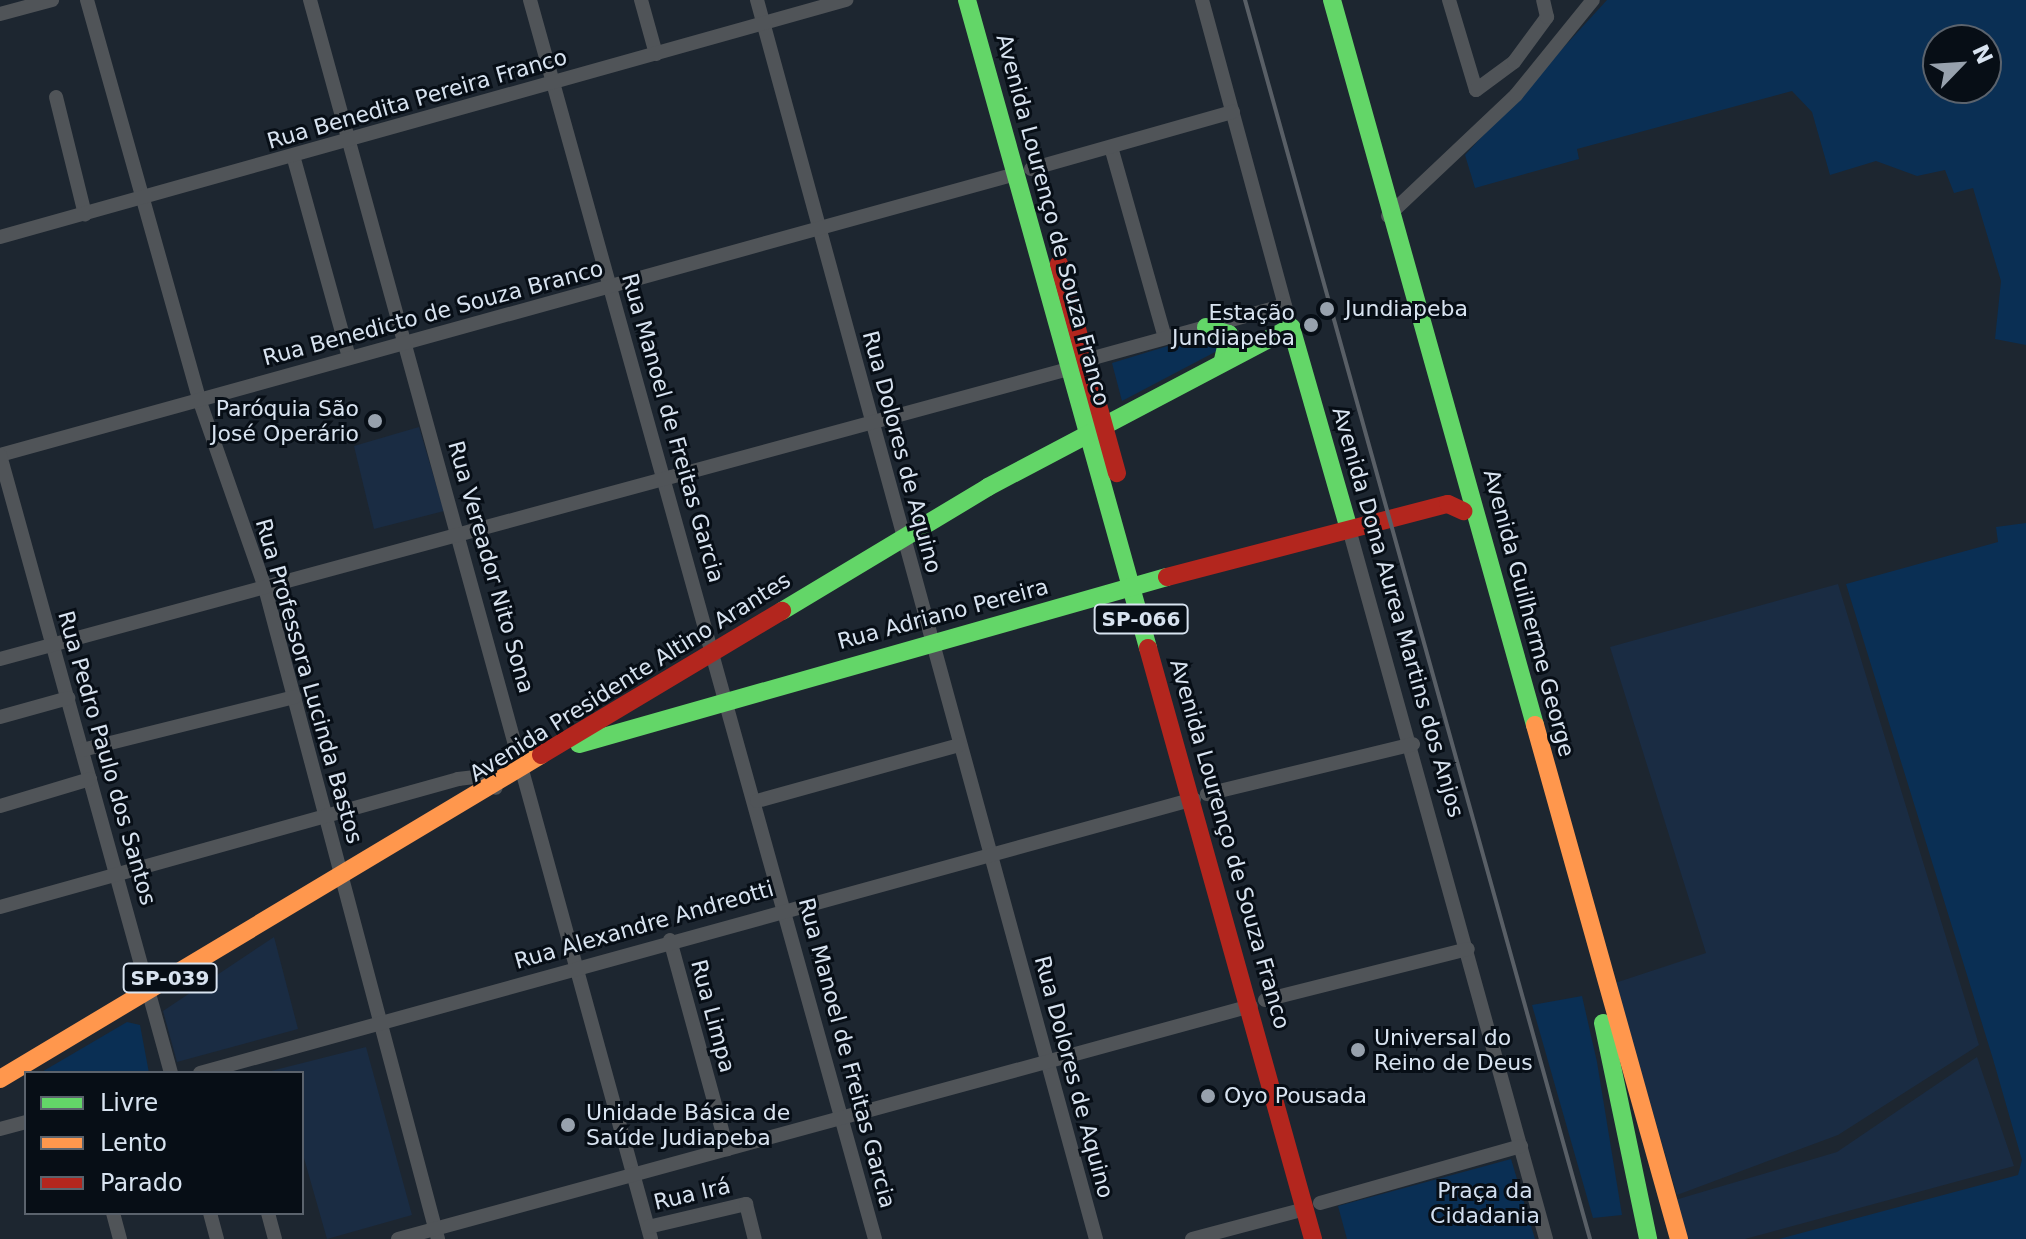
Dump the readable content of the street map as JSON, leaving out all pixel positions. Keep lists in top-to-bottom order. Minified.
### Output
{"streets":{"main road":["Avenida Lourenço de Souza Franco","Avenida Dona Aurea Martins dos Anjos","Avenida Guilherme George","Rua Adriano Pereira","SP-066","Avenida Presidente Altino Arantes","SP-039"],"street":["Rua Benedita Pereira Franco","Rua Benedicto de Souza Branco","Rua Manoel de Freitas Garcia","Rua Dolores de Aquino","Rua Vereador Nito Sona","Rua Professora Lucinda Bastos","Rua Pedro Paulo dos Santos","Rua Alexandre Andreotti","Rua Limpa","Rua Irá"]},"crossings":[["Rua Benedita Pereira Franco","Rua Manoel de Freitas Garcia"],["Rua Benedita Pereira Franco","Rua Dolores de Aquino"],["Rua Benedita Pereira Franco","Rua Vereador Nito Sona"],["Rua Benedita Pereira Franco","Rua Professora Lucinda Bastos"],["Avenida Lourenço de Souza Franco","Rua Benedicto de Souza Branco"],["Avenida Lourenço de Souza Franco","Rua Adriano Pereira"],["Avenida Lourenço de Souza Franco","Avenida Presidente Altino Arantes"],["Avenida Lourenço de Souza Franco","Rua Alexandre Andreotti"],["Rua Benedicto de Souza Branco","Rua Manoel de Freitas Garcia"],["Rua Benedicto de Souza Branco","Rua Dolores de Aquino"],["Rua Benedicto de Souza Branco","Rua Vereador Nito Sona"],["Rua Benedicto de Souza Branco","Avenida Dona Aurea Martins dos Anjos"],["Rua Benedicto de Souza Branco","Rua Professora Lucinda Bastos"],["Rua Benedicto de Souza Branco","Rua Pedro Paulo dos Santos"],["Rua Manoel de Freitas Garcia","Rua Adriano Pereira"],["Rua Manoel de Freitas Garcia","Avenida Presidente Altino Arantes"],["Rua Manoel de Freitas Garcia","Rua Alexandre Andreotti"],["Rua Dolores de Aquino","Rua Adriano Pereira"],["Rua Dolores de Aquino","Avenida Presidente Altino Arantes"],["Rua Dolores de Aquino","Rua Alexandre Andreotti"],["Rua Vereador Nito Sona","Avenida Presidente Altino Arantes"],["Rua Vereador Nito Sona","Rua Alexandre Andreotti"],["Rua Vereador Nito Sona","Rua Irá"],["Avenida Dona Aurea Martins dos Anjos","Rua Adriano Pereira"],["Avenida Dona Aurea Martins dos Anjos","Avenida Presidente Altino Arantes"],["Avenida Dona Aurea Martins dos Anjos","Rua Alexandre Andreotti"],["Avenida Guilherme George","Rua Adriano Pereira"],["Rua Adriano Pereira","Avenida Presidente Altino Arantes"],["Avenida Presidente Altino Arantes","Rua Professora Lucinda Bastos"],["Avenida Presidente Altino Arantes","Rua Pedro Paulo dos Santos"],["Rua Professora Lucinda Bastos","Rua Alexandre Andreotti"],["Rua Alexandre Andreotti","Rua Limpa"]],"parks":["Praça da Cidadania"],"places":["Jundiapeba","Estação Jundiapeba","Paróquia São José Operário","Universal do Reino de Deus","Oyo Pousada","Unidade Básica de Saúde Judiapeba"],"legend":["Livre","Lento","Parado"],"north":"top right"}
